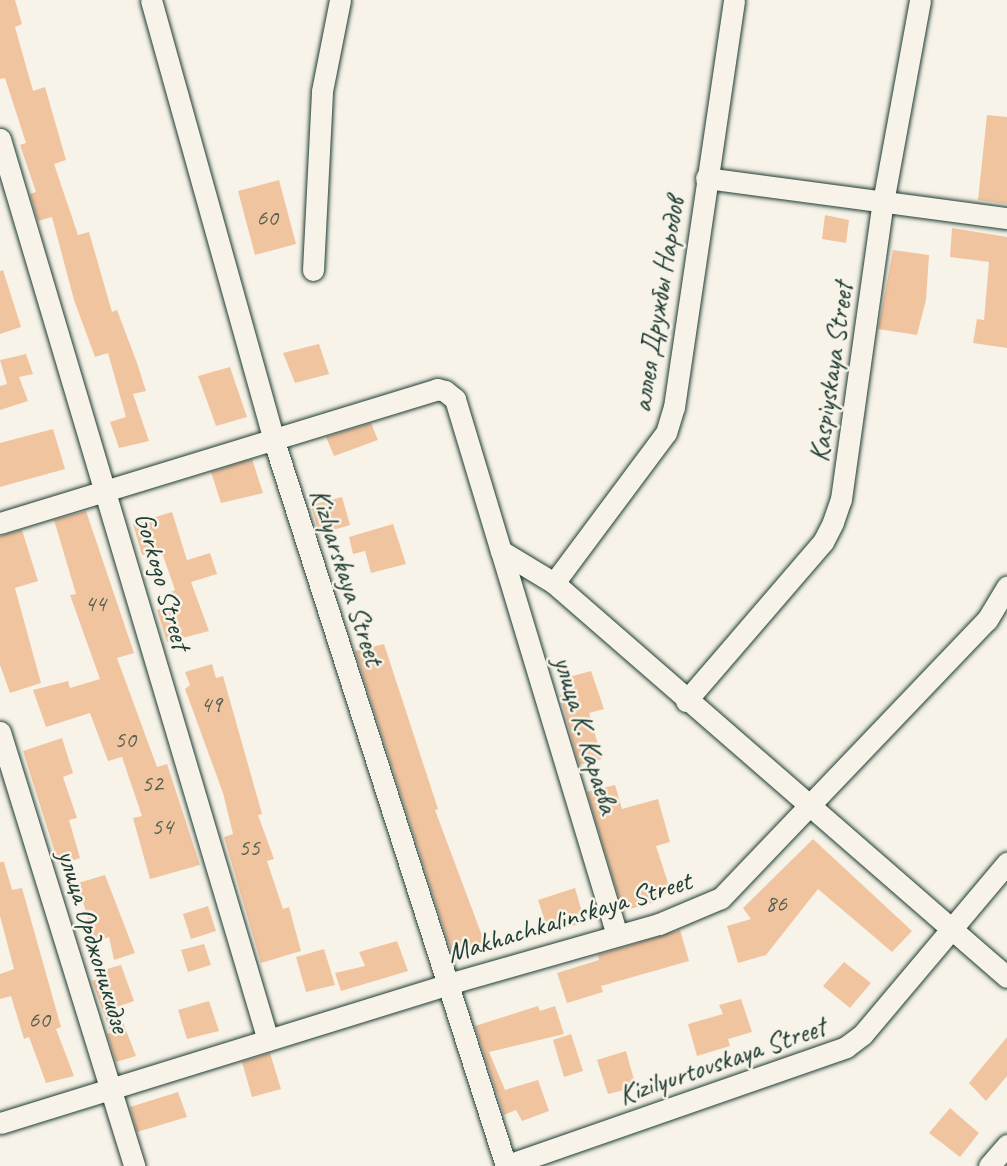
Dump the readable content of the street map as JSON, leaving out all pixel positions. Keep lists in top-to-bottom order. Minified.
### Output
{"streets":{"street":["аллея Дружбы Народов","Kaspiyskaya Street","Kizlyarskaya Street","Gorkogo Street","улица К. Караева","Makhachkalinskaya Street","улица Орджоникидзе","Kizilyurtovskaya Street"]},"crossings":[["Kizlyarskaya Street","улица К. Караева"],["Kizlyarskaya Street","Makhachkalinskaya Street"],["Kizlyarskaya Street","Kizilyurtovskaya Street"],["Gorkogo Street","Makhachkalinskaya Street"],["улица К. Караева","Makhachkalinskaya Street"],["Makhachkalinskaya Street","улица Орджоникидзе"]],"house_numbers":["60","44","49","50","52","54","55","86","60"]}
